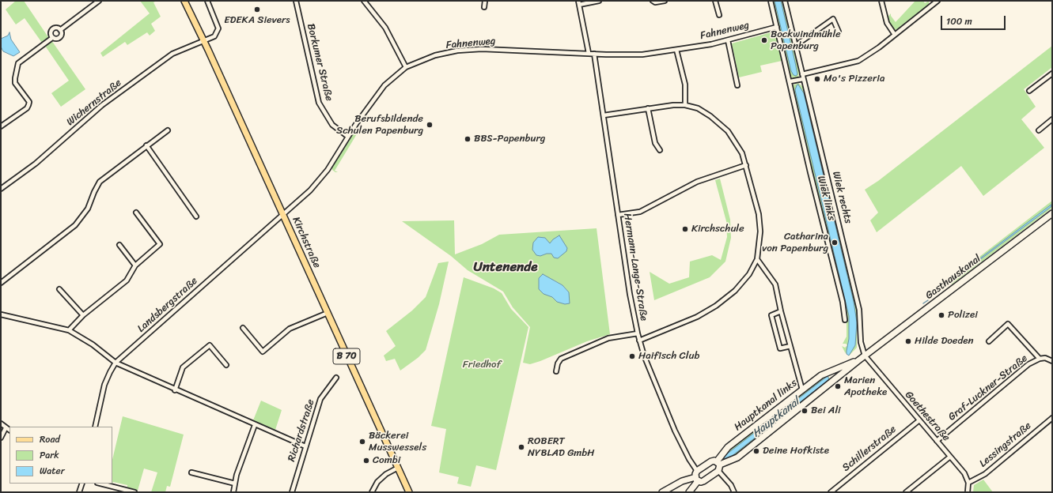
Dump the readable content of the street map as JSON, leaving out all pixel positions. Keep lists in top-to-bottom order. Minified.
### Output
{"streets":{"main road":["Kirchstraße","B 70"],"street":["Fahnenweg","Borkumer Straße","Wichernstraße","Wiek rechts","Wiek links","Hermann-Lange-Straße","Gasthauskanal","Landsbergstraße","Graf-Luckner-Straße","Hauptkanal links","Goethestraße","Richardstraße","Lessingstraße","Schillerstraße"]},"crossings":[["Fahnenweg","Borkumer Straße"],["Fahnenweg","Wiek links"],["Fahnenweg","Kirchstraße"],["Fahnenweg","Hermann-Lange-Straße"],["Fahnenweg","Landsbergstraße"],["Wichernstraße","Kirchstraße"],["Wiek rechts","Gasthauskanal"],["Wiek rechts","Hauptkanal links"],["Wiek rechts","Goethestraße"],["Kirchstraße","Landsbergstraße"],["Gasthauskanal","Hauptkanal links"],["Gasthauskanal","Goethestraße"],["Graf-Luckner-Straße","Goethestraße"],["Hauptkanal links","Goethestraße"],["Goethestraße","Lessingstraße"],["Goethestraße","Schillerstraße"]],"districts":["Untenende"],"water":["Hauptkanal"],"parks":["Friedhof"],"places":["EDEKA Sievers","Bockwindmühle Papenburg","Mo's Pizzeria","Berufsbildende Schulen Papenburg","BBS-Papenburg","Kirchschule","Catharina von Papenburg","Polizei","Hilde Doeden","Haifisch Club","Marien Apotheke","Bei Ali","Bäckerei Musswessels","ROBERT NYBLAD GmbH","Deine Hofkiste","Combi"],"legend":["Road","Park","Water"],"scale_bar":"100 m"}
